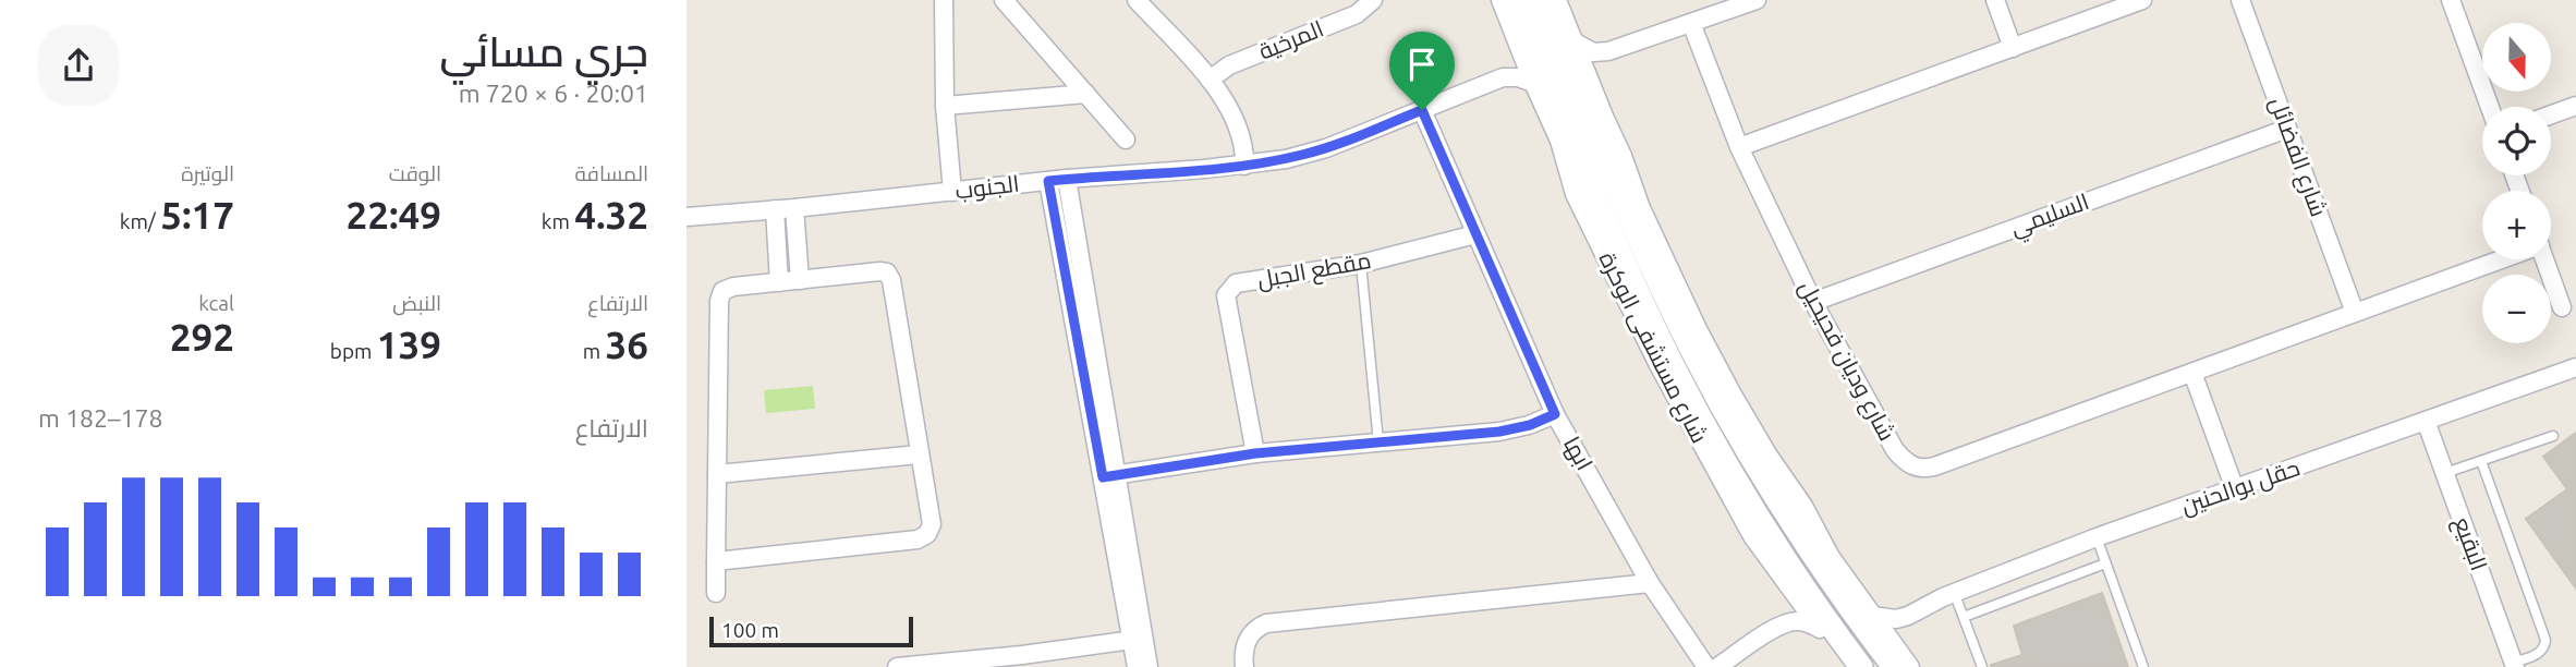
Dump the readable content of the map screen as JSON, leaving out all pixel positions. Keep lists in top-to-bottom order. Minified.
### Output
{"streets":{"street":["المرخية","شارع الفضائل","الجنوب","السليمي","مقطع الجبل","شارع مستشفى الوكرة","شارع وديان فحيحيل","ابها","حقل بوالحنين","البقيع"]},"crossings":[["شارع الفضائل","السليمي"],["شارع الفضائل","شارع وديان فحيحيل"],["الجنوب","شارع مستشفى الوكرة"],["الجنوب","ابها"],["السليمي","شارع وديان فحيحيل"],["مقطع الجبل","ابها"],["شارع مستشفى الوكرة","حقل بوالحنين"],["حقل بوالحنين","البقيع"]],"scale_bar":"100 m","north":"bottom","page":{"heading":["جري مسائي","20:01 · 6 × 720 m"],"map_buttons":["+","−"],"stats":[["المسافة","4.32 km"],["الوقت","22:49"],["الوتيرة","5:17 /km"],["الارتفاع","36 m"],["النبض","139 bpm"],["kcal","292"]],"chart":["الارتفاع","178–182 m"],"scale":"100 m"}}
